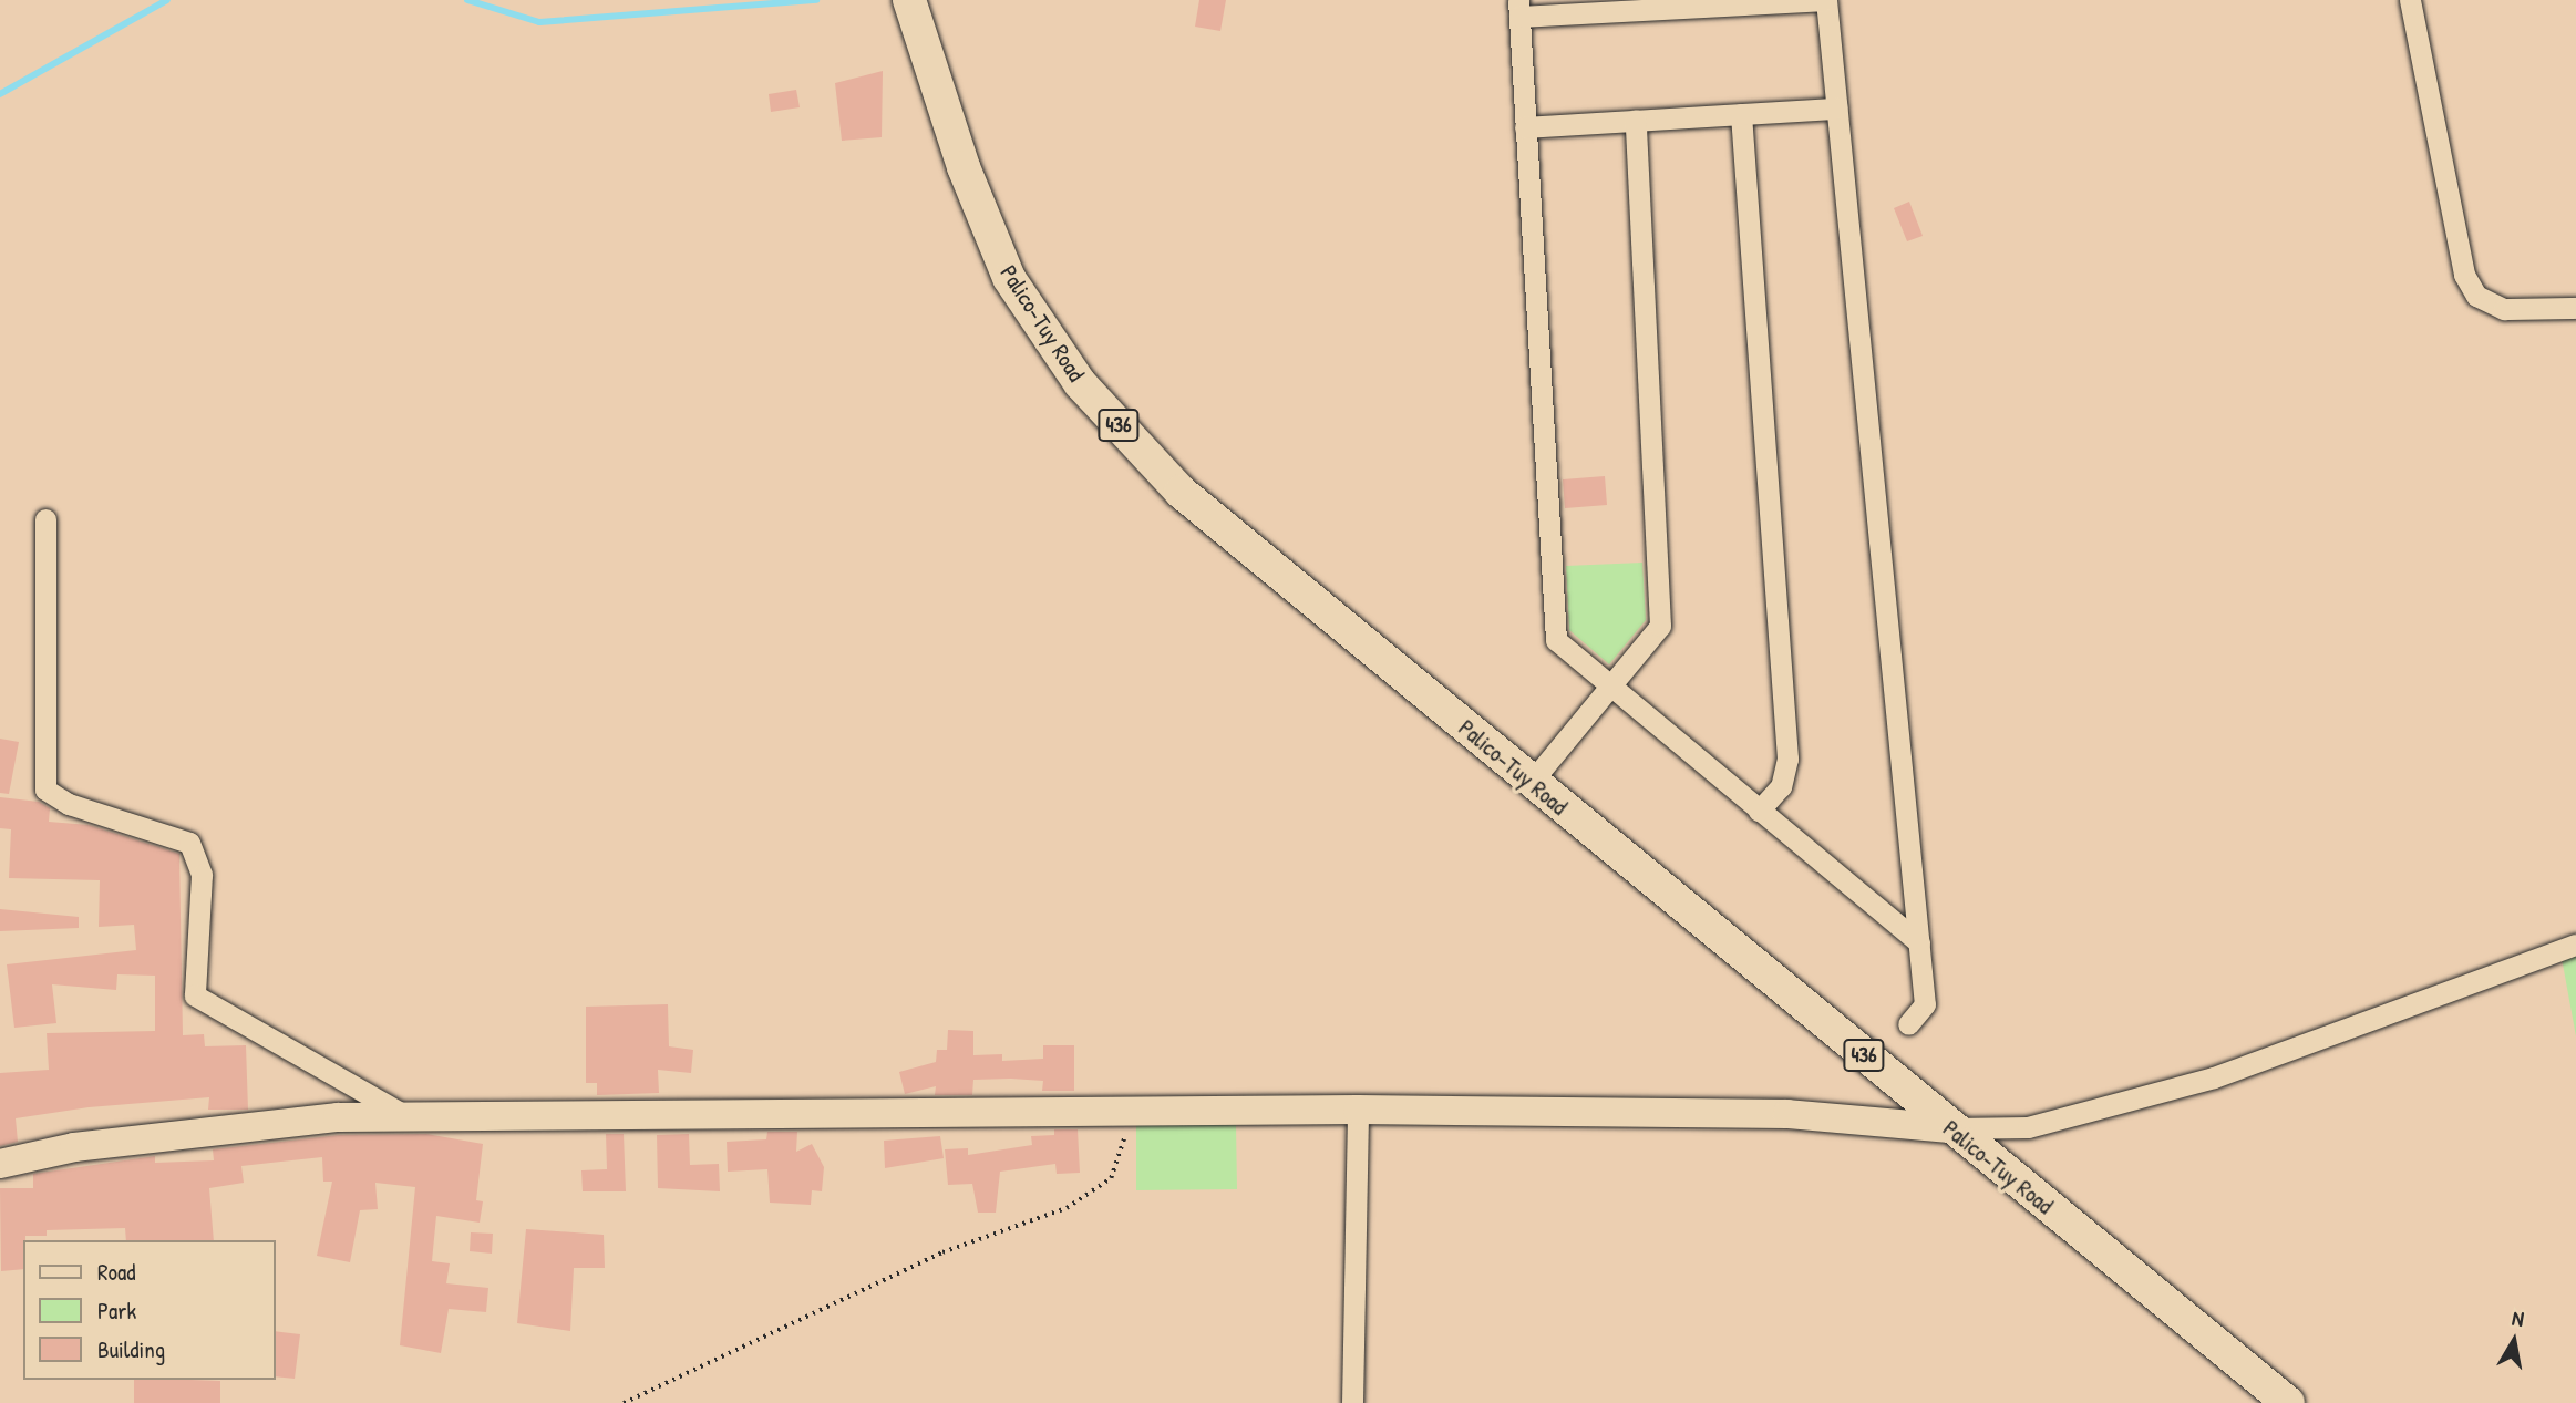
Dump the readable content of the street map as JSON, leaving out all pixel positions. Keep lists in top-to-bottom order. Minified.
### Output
{"streets":{"main road":["Palico-Tuy Road","436"]},"legend":["Road","Park","Building"],"north":"top"}
